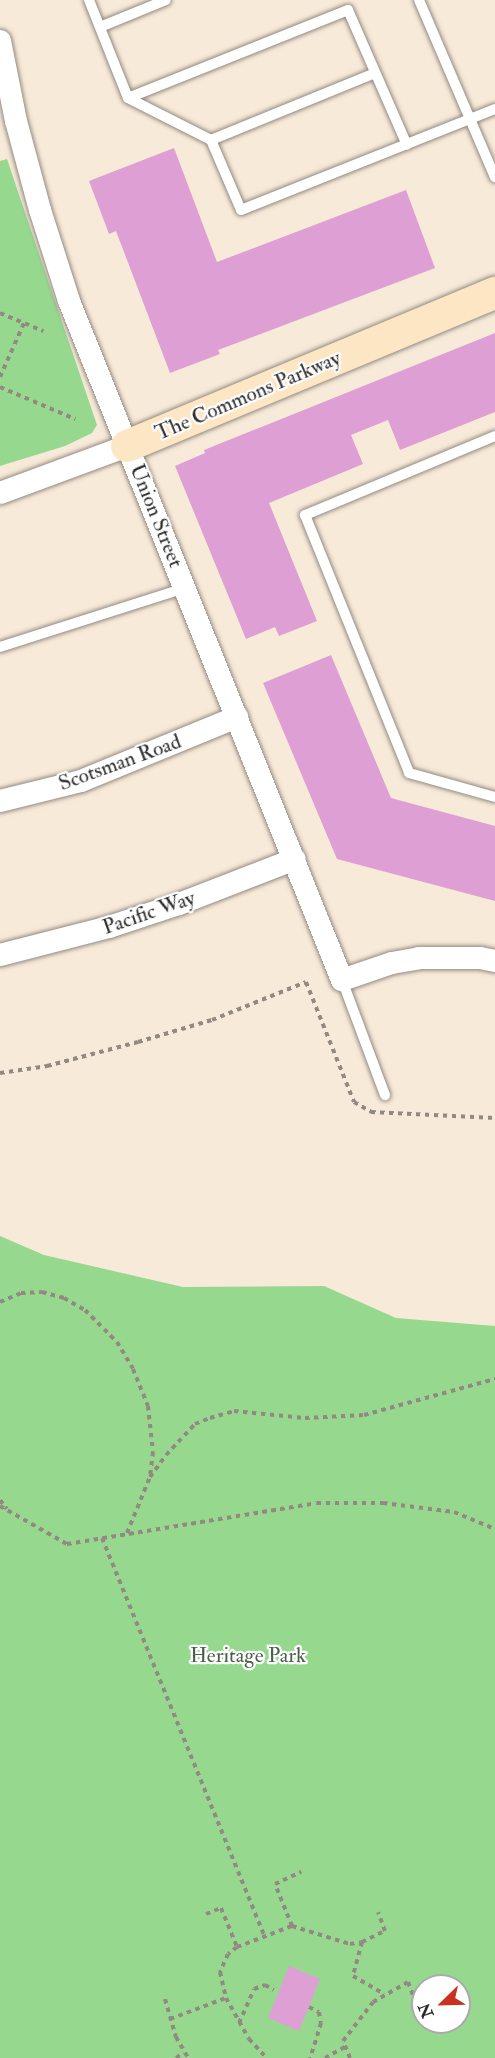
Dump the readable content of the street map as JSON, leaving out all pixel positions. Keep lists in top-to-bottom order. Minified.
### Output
{"streets":{"street":["The Commons Parkway","Union Street","Scotsman Road","Pacific Way"]},"crossings":[["The Commons Parkway","Union Street"],["Union Street","Scotsman Road"],["Union Street","Pacific Way"]],"parks":["Heritage Park"],"north":"bottom left"}
